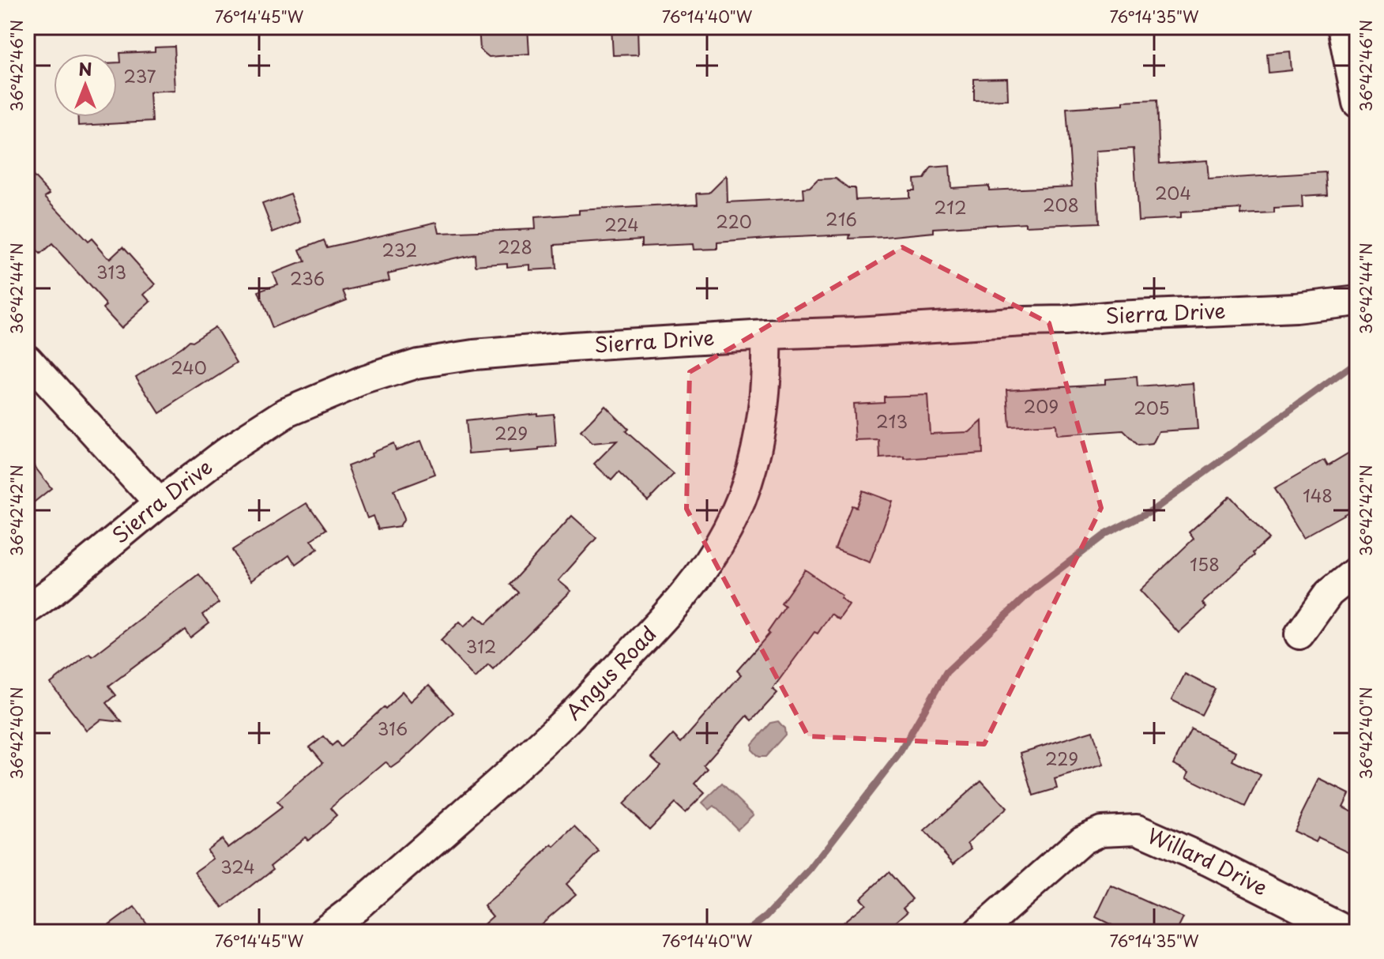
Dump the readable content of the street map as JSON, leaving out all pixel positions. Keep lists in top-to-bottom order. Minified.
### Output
{"streets":{"street":["Sierra Drive","Angus Road","Willard Drive"]},"crossings":[["Sierra Drive","Angus Road"]],"house_numbers":["237","204","208","212","216","220","224","228","232","313","236","240","209","205","213","229","148","158","312","316","229","324"],"north":"top","coordinates":["76°14'45\"W","76°14'40\"W","76°14'35\"W","36°42'46\"N","36°42'44\"N","36°42'42\"N","36°42'40\"N"]}
